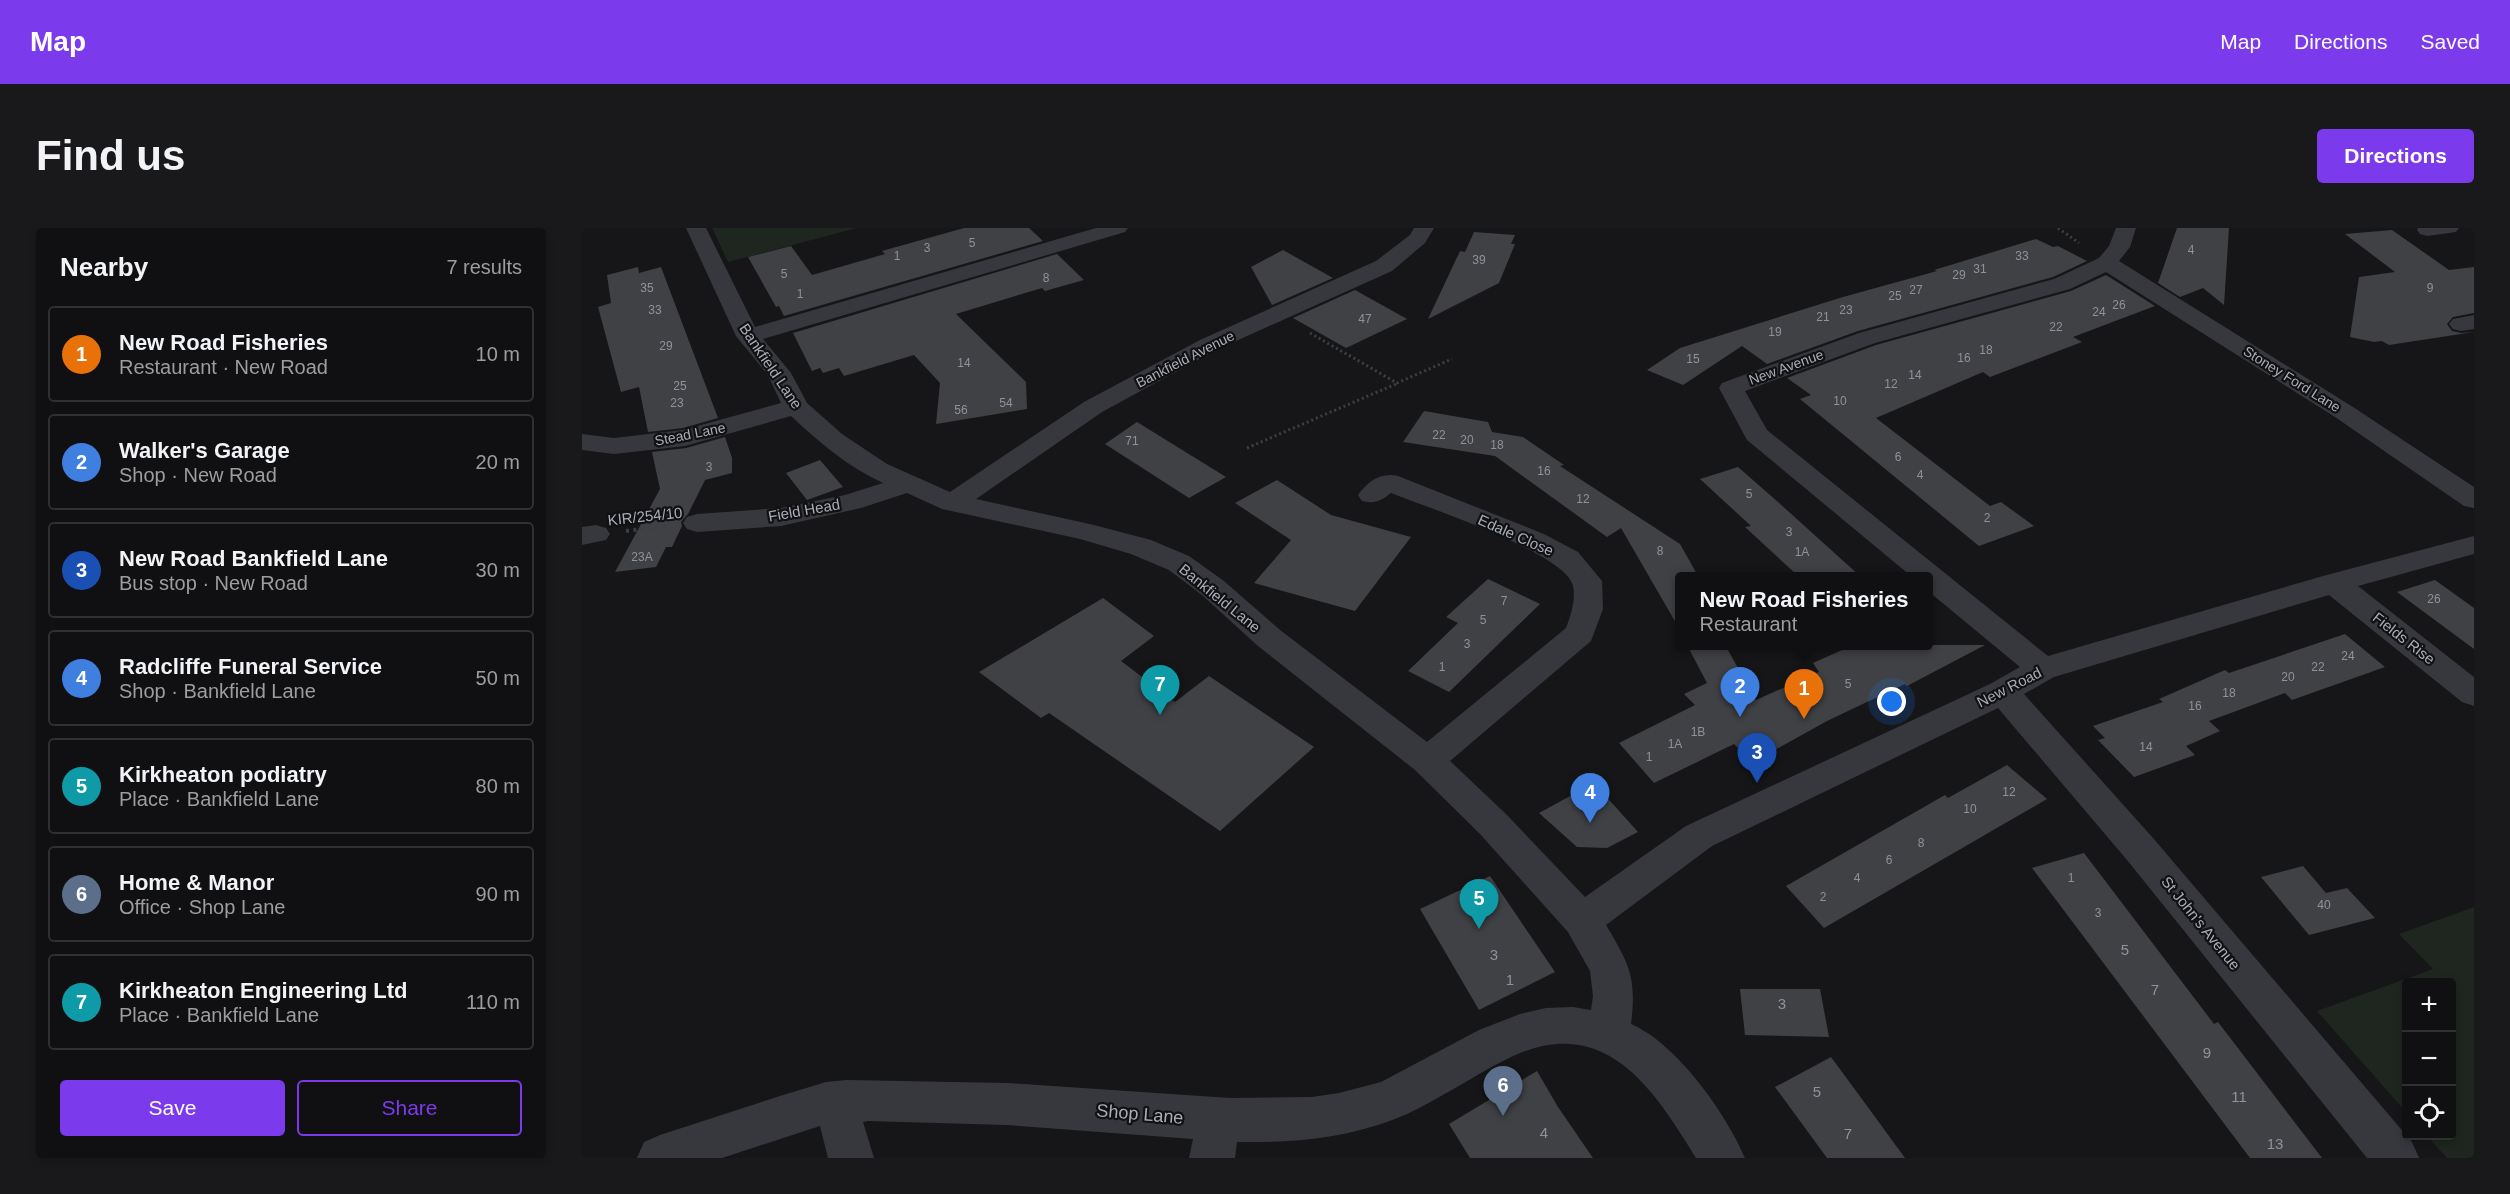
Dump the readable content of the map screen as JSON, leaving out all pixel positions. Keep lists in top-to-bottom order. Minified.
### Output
{"streets":{"street":["Bankfield Avenue","Bankfield Lane","New Avenue","Stoney Ford Lane","Stead Lane","Field Head","Edale Close","Fields Rise","New Road","St John's Avenue","Shop Lane"],"path":["KIR/254/10"]},"crossings":[["Bankfield Avenue","Bankfield Lane"],["Bankfield Lane","Stead Lane"],["Bankfield Lane","Field Head"],["Bankfield Lane","Edale Close"],["Bankfield Lane","New Road"],["Bankfield Lane","Shop Lane"],["New Avenue","Stoney Ford Lane"],["New Avenue","New Road"],["Field Head","KIR/254/10"],["Fields Rise","New Road"],["New Road","St John's Avenue"]],"house_numbers":["5","3","4","1","33","39","31","5","29","8","35","9","27","1","25","26","33","23","24","21","47","22","19","29","18","16","15","14","14","12","25","10","23","54","56","22","20","71","18","6","3","16","4","5","12","2","3","8","1A","23A","26","7","5","3","24","1","22","20","5","18","16","1B","1A","14","1","12","10","8","6","4","1","2","40","3","5","3","1","7","3","9","5","11","4","7","13"],"page":{"header":"Map","nav":["Map","Directions","Saved"],"buttons":["Directions",["Save","Share"]],"title":"Find us","heading":["Nearby","7 results"],"list":[{"mark":"1","name":"New Road Fisheries","note":"Restaurant · New Road","value":"10 m"},{"mark":"2","name":"Walker's Garage","note":"Shop · New Road","value":"20 m"},{"mark":"3","name":"New Road Bankfield Lane","note":"Bus stop · New Road","value":"30 m"},{"mark":"4","name":"Radcliffe Funeral Service","note":"Shop · Bankfield Lane","value":"50 m"},{"mark":"5","name":"Kirkheaton podiatry","note":"Place · Bankfield Lane","value":"80 m"},{"mark":"6","name":"Home & Manor","note":"Office · Shop Lane","value":"90 m"},{"mark":"7","name":"Kirkheaton Engineering Ltd","note":"Place · Bankfield Lane","value":"110 m"}],"popup":["New Road Fisheries","Restaurant"],"pins":["7","2","1","3","4","5","6"],"map_buttons":["+","−"]}}
